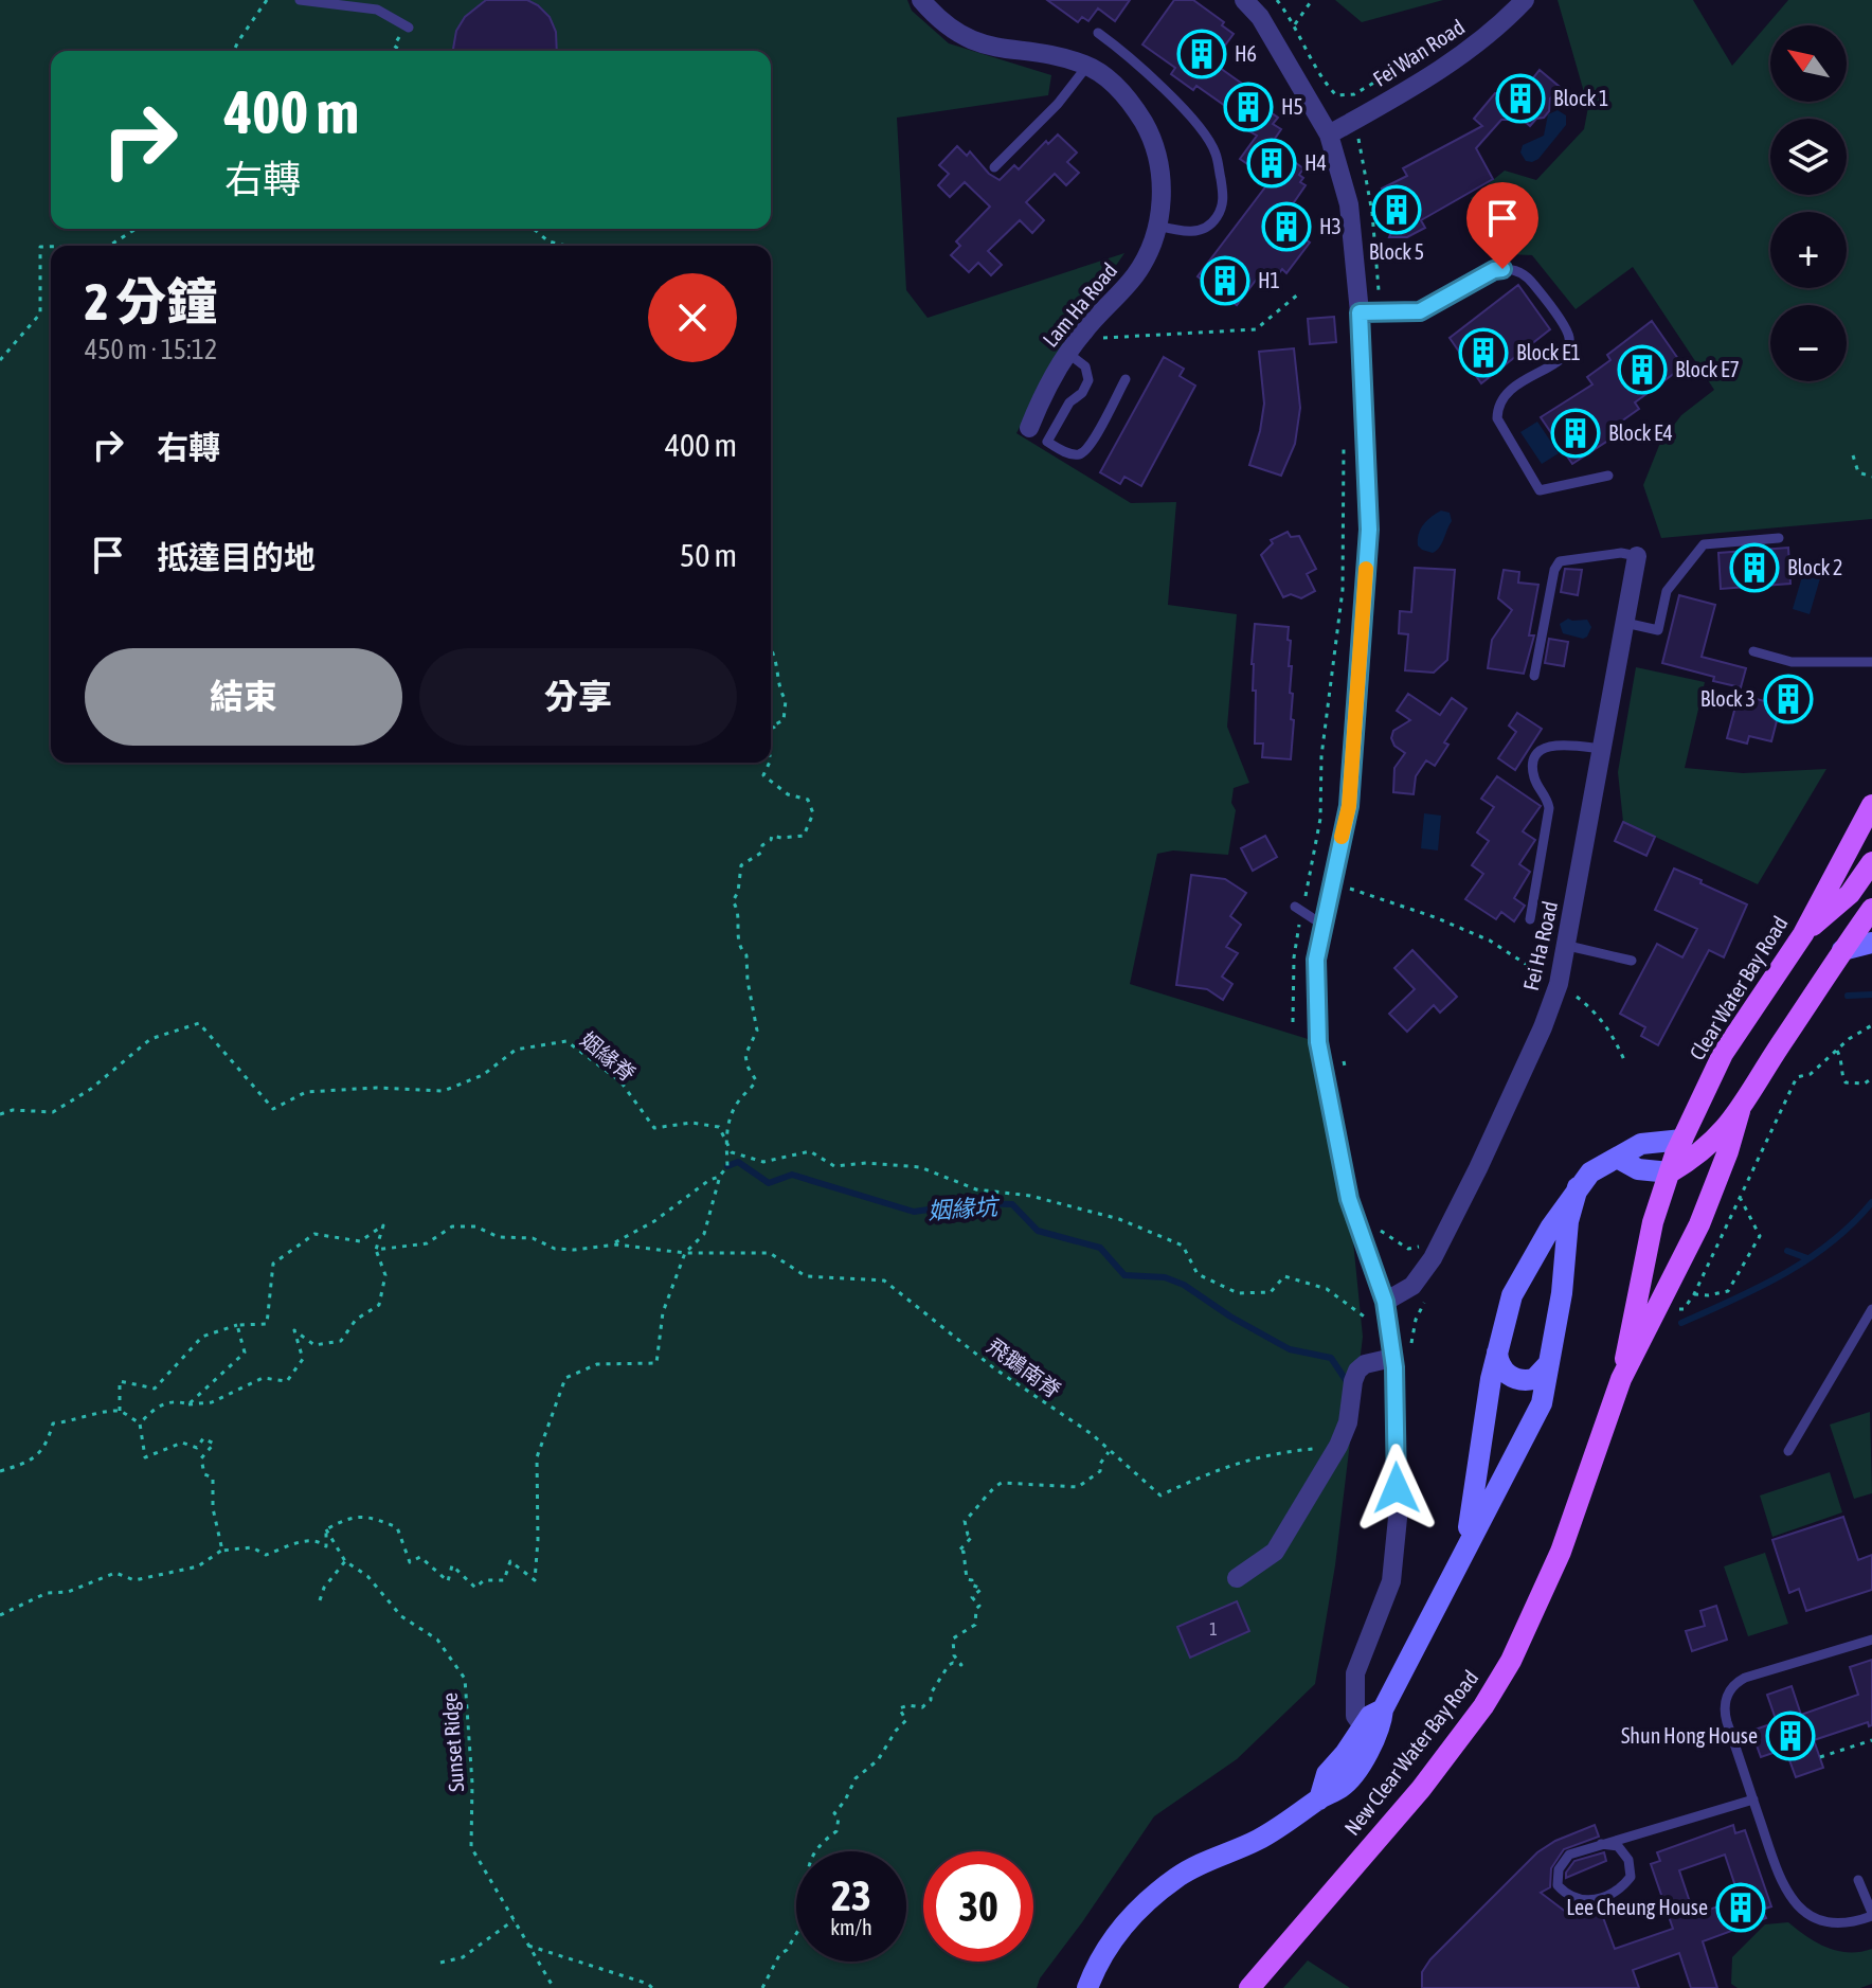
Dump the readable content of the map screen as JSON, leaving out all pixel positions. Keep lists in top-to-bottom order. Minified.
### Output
{"streets":{"main road":["Clear Water Bay Road","New Clear Water Bay Road"],"street":["Fei Wan Road","Lam Ha Road","Fei Ha Road"],"path":["姻緣脊","飛鵝南脊","Sunset Ridge"]},"crossings":[["Clear Water Bay Road","New Clear Water Bay Road"]],"water":["姻緣坑"],"places":{"building":["H6","Block 1","H5","H4","Block 5","H3","H1","Block E1","Block E7","Block E4","Block 2","Block 3","Shun Hong House","Lee Cheung House"]},"house_numbers":["1"],"north":"top left","page":{"map_buttons":["+","−"],"turn":["400 m","右轉"],"heading":["2 分鐘","450 m · 15:12"],"list":[{"name":"右轉","value":"400 m"},{"name":"抵達目的地","value":"50 m"}],"buttons":["結束","分享"],"speed":"23 km/h","limit":"30"}}
